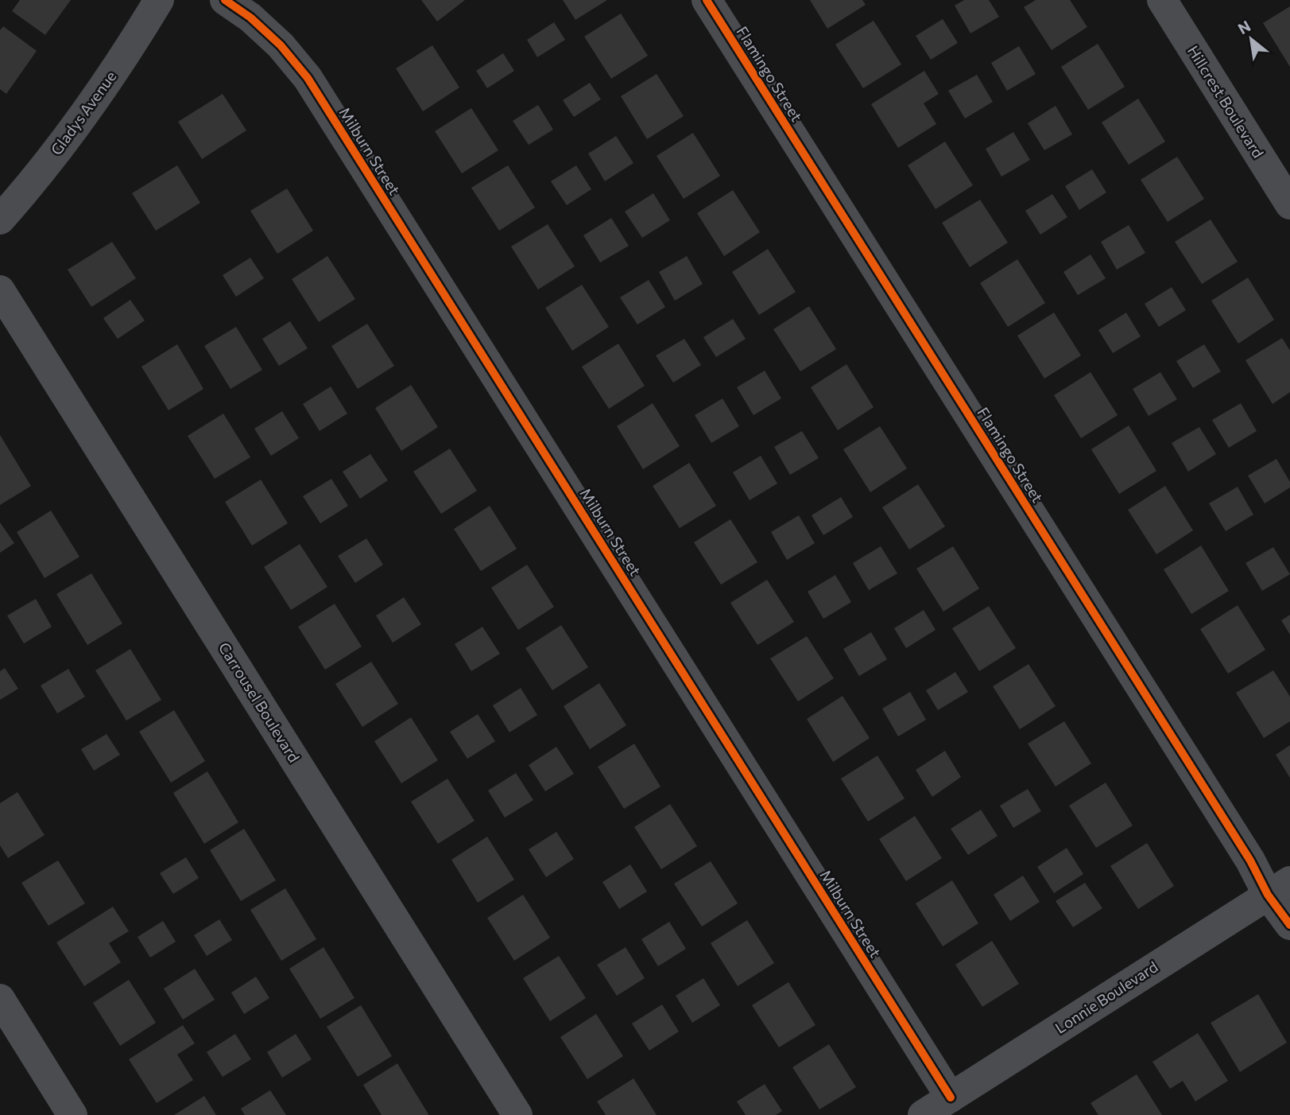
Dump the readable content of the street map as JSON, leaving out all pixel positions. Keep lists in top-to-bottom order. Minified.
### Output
{"streets":{"street":["Flamingo Street","Hillcrest Boulevard","Gladys Avenue","Milburn Street","Carrousel Boulevard","Lonnie Boulevard"]},"crossings":[["Flamingo Street","Lonnie Boulevard"],["Milburn Street","Lonnie Boulevard"]],"north":"top left"}
